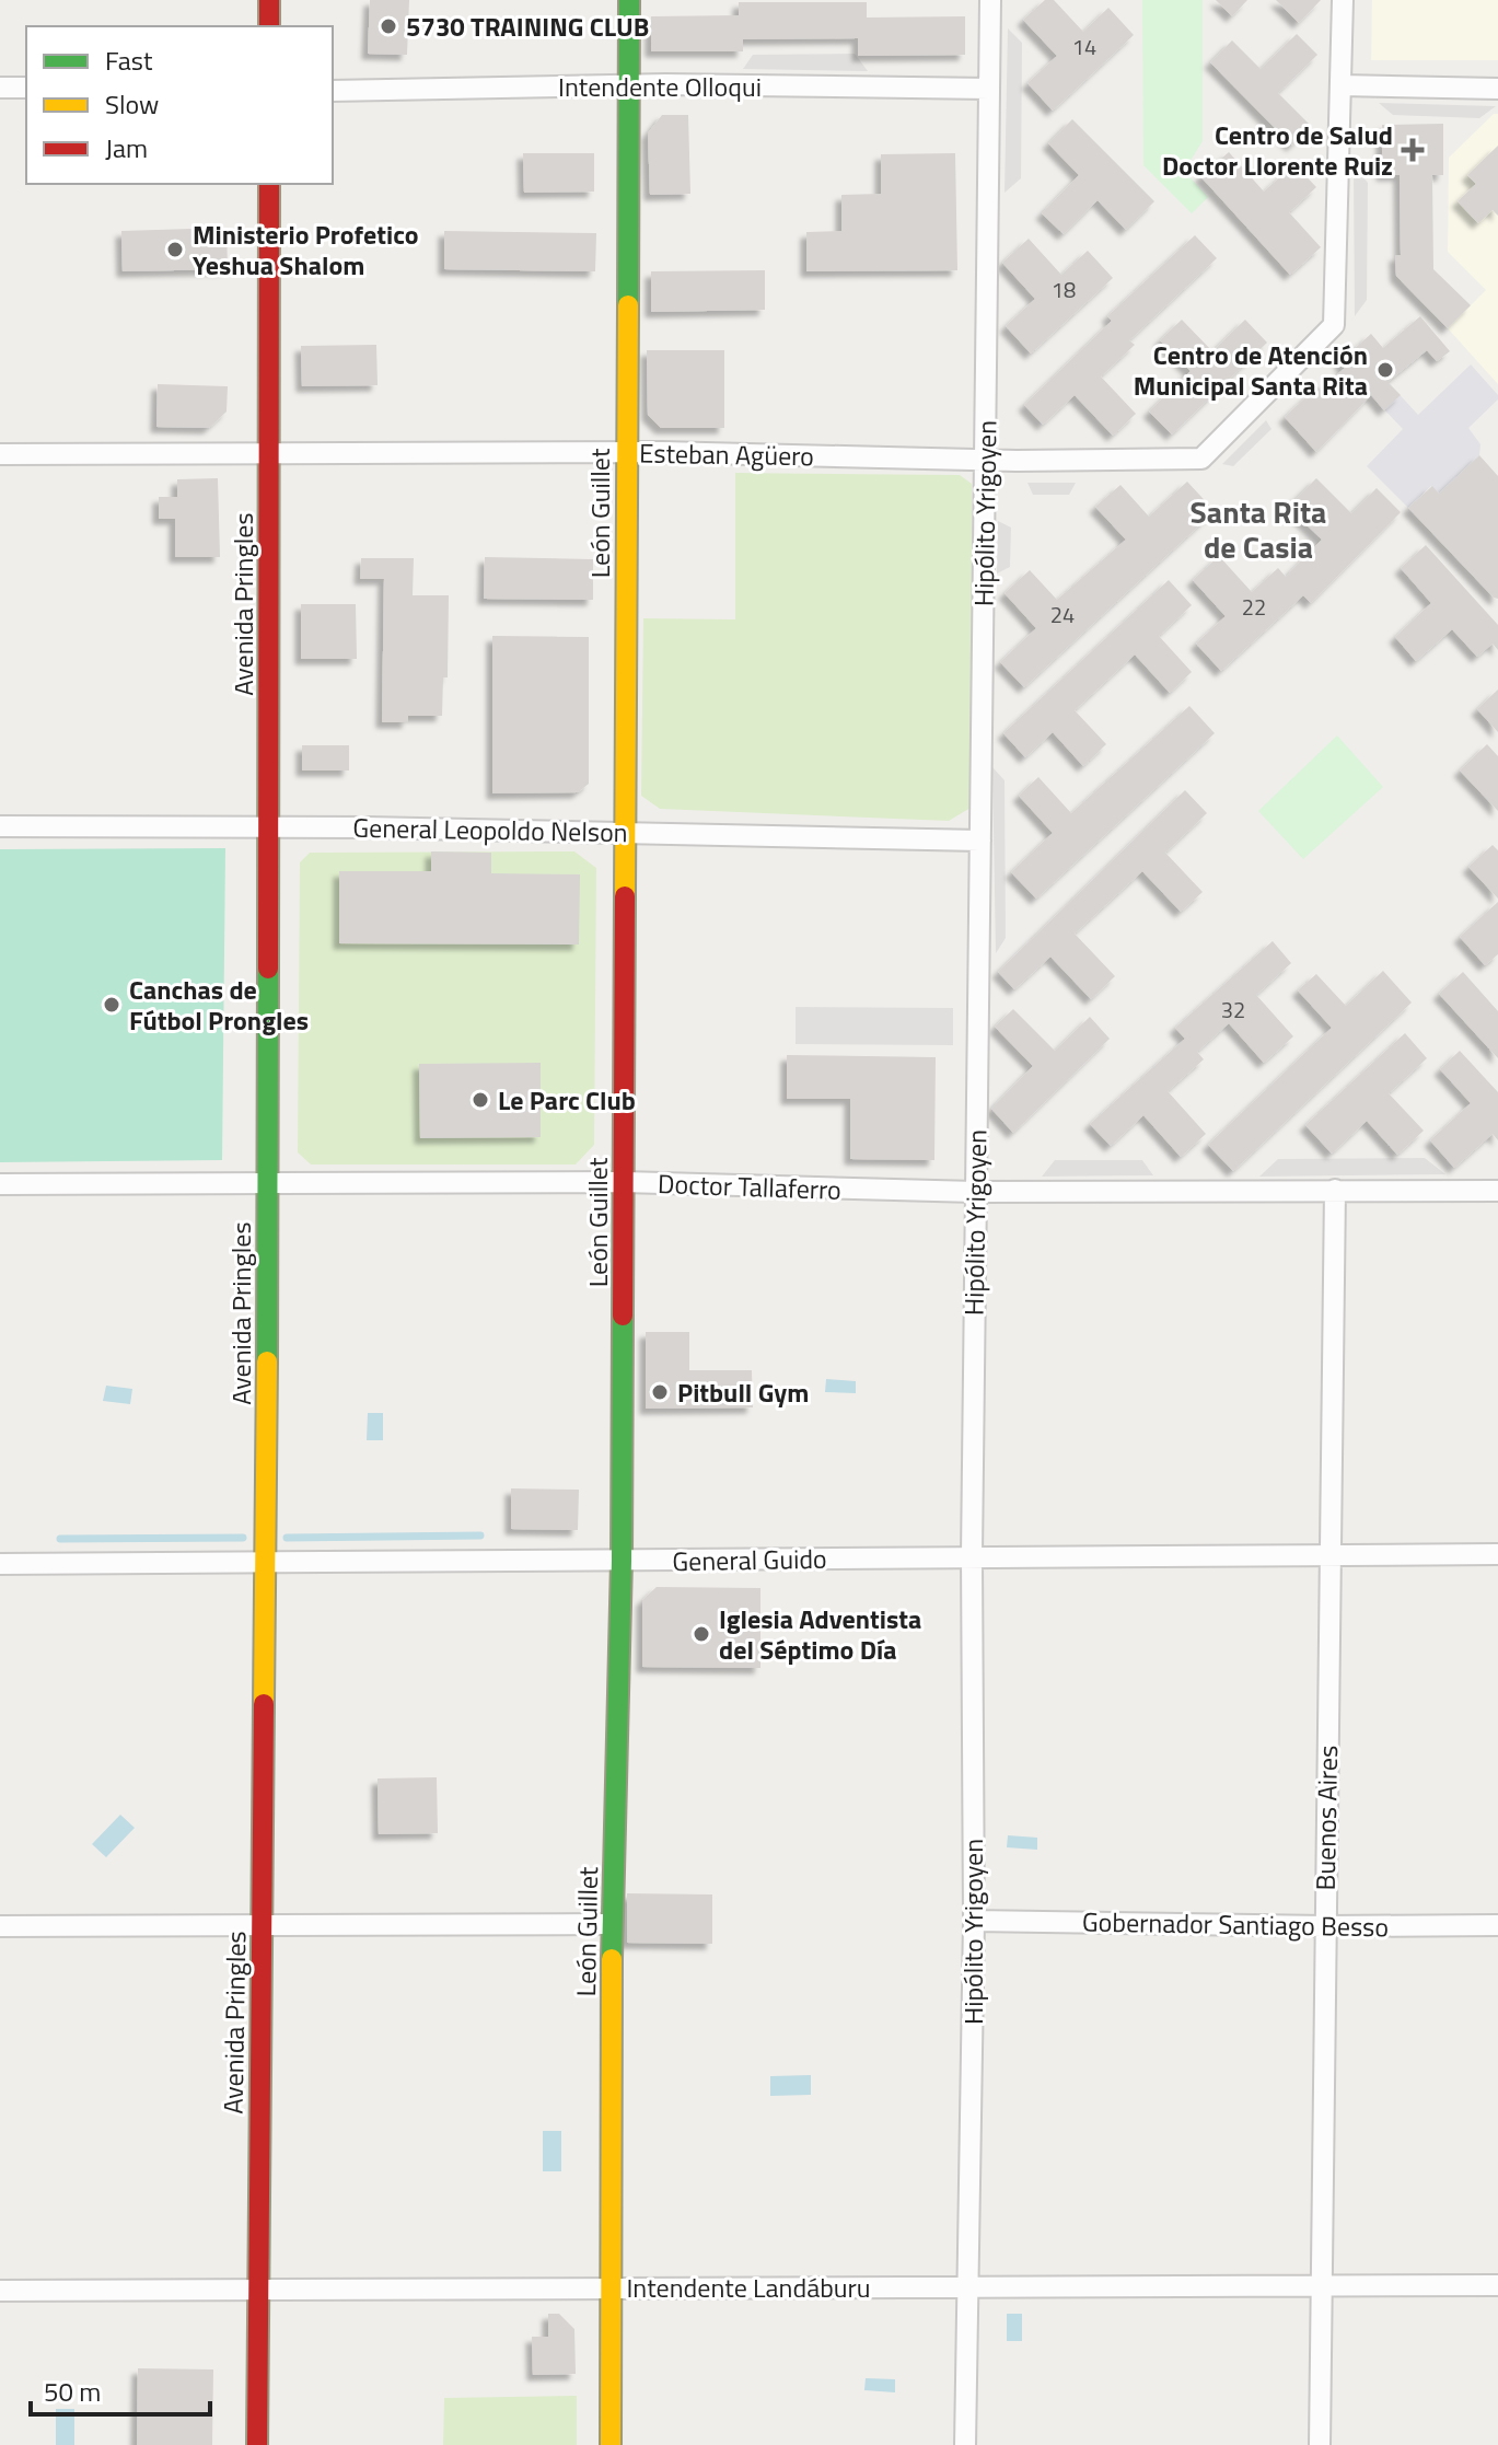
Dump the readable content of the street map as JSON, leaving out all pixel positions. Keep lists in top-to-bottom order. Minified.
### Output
{"streets":{"street":["Intendente Olloqui","Esteban Agüero","León Guillet","Hipólito Yrigoyen","Avenida Pringles","General Leopoldo Nelson","Doctor Tallaferro","General Guido","Buenos Aires","Gobernador Santiago Besso","Intendente Landáburu"]},"crossings":[["Intendente Olloqui","León Guillet"],["Intendente Olloqui","Hipólito Yrigoyen"],["Esteban Agüero","León Guillet"],["Esteban Agüero","Hipólito Yrigoyen"],["Esteban Agüero","Avenida Pringles"],["León Guillet","General Leopoldo Nelson"],["León Guillet","Doctor Tallaferro"],["León Guillet","General Guido"],["León Guillet","Intendente Landáburu"],["Hipólito Yrigoyen","General Leopoldo Nelson"],["Hipólito Yrigoyen","Doctor Tallaferro"],["Hipólito Yrigoyen","General Guido"],["Hipólito Yrigoyen","Gobernador Santiago Besso"],["Hipólito Yrigoyen","Intendente Landáburu"],["Avenida Pringles","General Leopoldo Nelson"],["Avenida Pringles","Doctor Tallaferro"],["Avenida Pringles","General Guido"],["Avenida Pringles","Intendente Landáburu"],["Doctor Tallaferro","Buenos Aires"],["General Guido","Buenos Aires"],["Buenos Aires","Gobernador Santiago Besso"],["Buenos Aires","Intendente Landáburu"]],"districts":["Santa Rita de Casia"],"places":{"other":["5730 TRAINING CLUB","Ministerio Profetico Yeshua Shalom","Centro de Atención Municipal Santa Rita","Canchas de Fútbol Prongles","Le Parc Club","Pitbull Gym","Iglesia Adventista del Séptimo Día"],"health":["Centro de Salud Doctor Llorente Ruiz"]},"house_numbers":["14","18","22","24","32"],"legend":["Fast","Slow","Jam"],"scale_bar":"50 m"}
